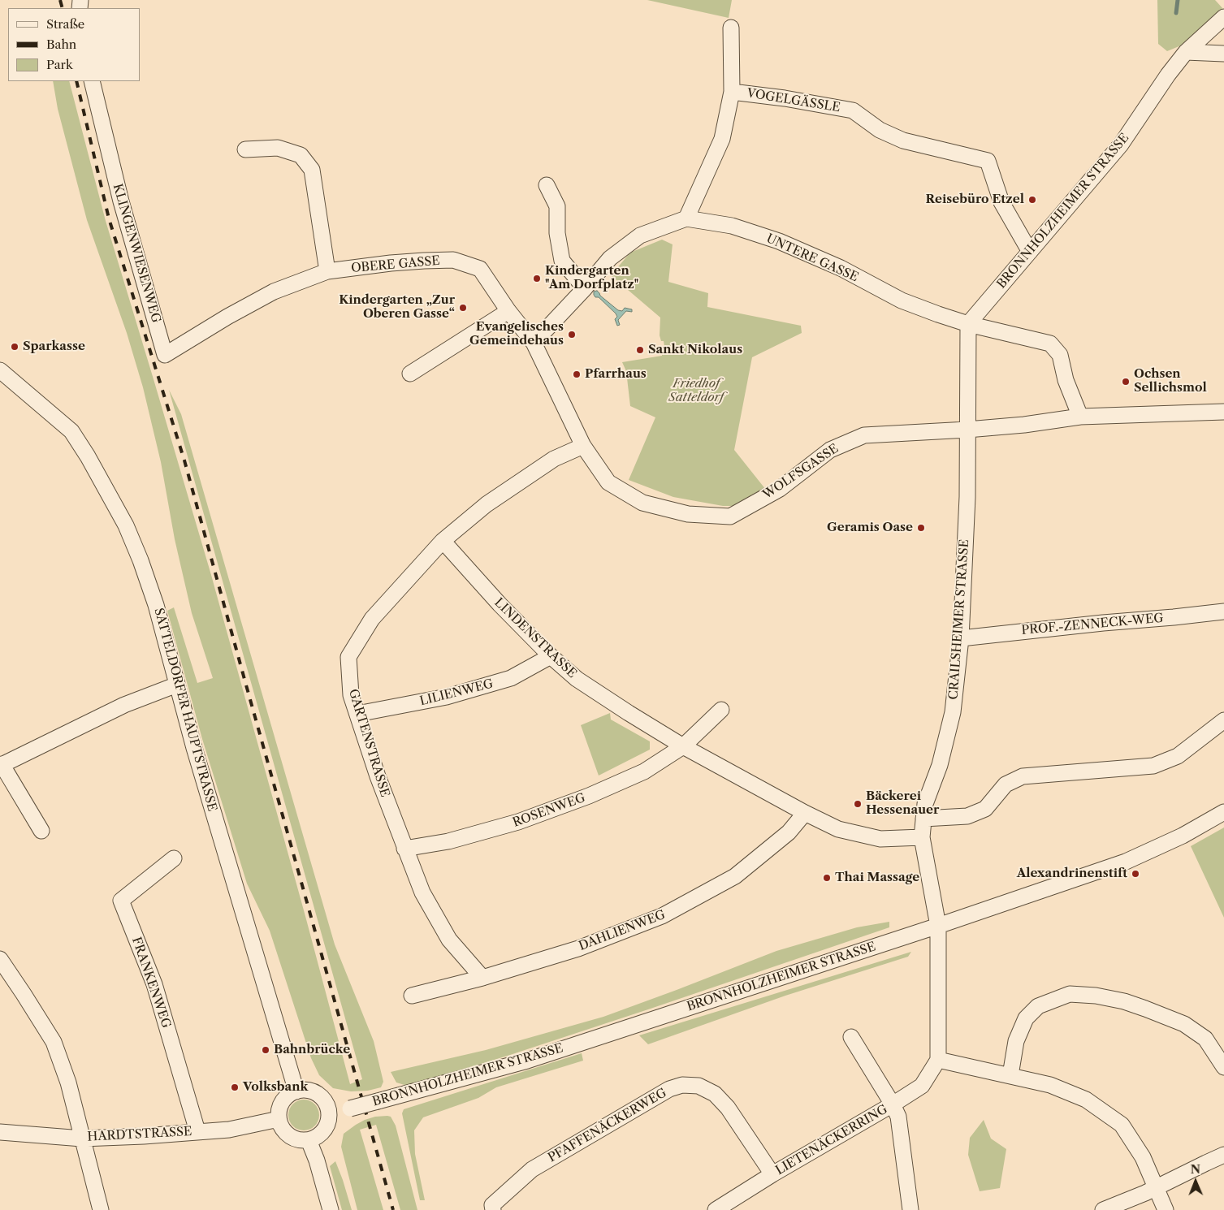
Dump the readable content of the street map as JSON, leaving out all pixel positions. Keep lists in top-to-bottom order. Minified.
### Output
{"streets":{"street":["VOGELGÄSSLE","BRONNHOLZHEIMER STRASSE","KLINGENWIESENWEG","UNTERE GASSE","OBERE GASSE","WOLFSGASSE","CRAILSHEIMER STRASSE","PROF.-ZENNECK-WEG","LINDENSTRASSE","LILIENWEG","SATTELDORFER HAUPTSTRASSE","GARTENSTRASSE","ROSENWEG","DAHLIENWEG","FRANKENWEG","PFAFFENÄCKERWEG","HARDTSTRASSE","LIETENÄCKERRING"]},"crossings":[["VOGELGÄSSLE","BRONNHOLZHEIMER STRASSE"],["BRONNHOLZHEIMER STRASSE","UNTERE GASSE"],["BRONNHOLZHEIMER STRASSE","CRAILSHEIMER STRASSE"],["BRONNHOLZHEIMER STRASSE","SATTELDORFER HAUPTSTRASSE"],["BRONNHOLZHEIMER STRASSE","HARDTSTRASSE"],["KLINGENWIESENWEG","OBERE GASSE"],["UNTERE GASSE","OBERE GASSE"],["UNTERE GASSE","WOLFSGASSE"],["OBERE GASSE","WOLFSGASSE"],["WOLFSGASSE","CRAILSHEIMER STRASSE"],["WOLFSGASSE","GARTENSTRASSE"],["CRAILSHEIMER STRASSE","PROF.-ZENNECK-WEG"],["CRAILSHEIMER STRASSE","LINDENSTRASSE"],["LINDENSTRASSE","LILIENWEG"],["LINDENSTRASSE","GARTENSTRASSE"],["LINDENSTRASSE","ROSENWEG"],["LINDENSTRASSE","DAHLIENWEG"],["LILIENWEG","GARTENSTRASSE"],["SATTELDORFER HAUPTSTRASSE","HARDTSTRASSE"],["GARTENSTRASSE","ROSENWEG"],["GARTENSTRASSE","DAHLIENWEG"],["FRANKENWEG","HARDTSTRASSE"],["PFAFFENÄCKERWEG","LIETENÄCKERRING"]],"parks":["Friedhof Satteldorf"],"places":["Reisebüro Etzel","Kindergarten \"Am Dorfplatz\"","Kindergarten „Zur Oberen Gasse“","Evangelisches Gemeindehaus","Sparkasse","Sankt Nikolaus","Pfarrhaus","Ochsen Sellichsmol","Geramis Oase","Bäckerei Hessenauer","Alexandrinenstift","Thai Massage","Bahnbrücke","Volksbank"],"legend":["Straße","Bahn","Park"],"north":"top"}
